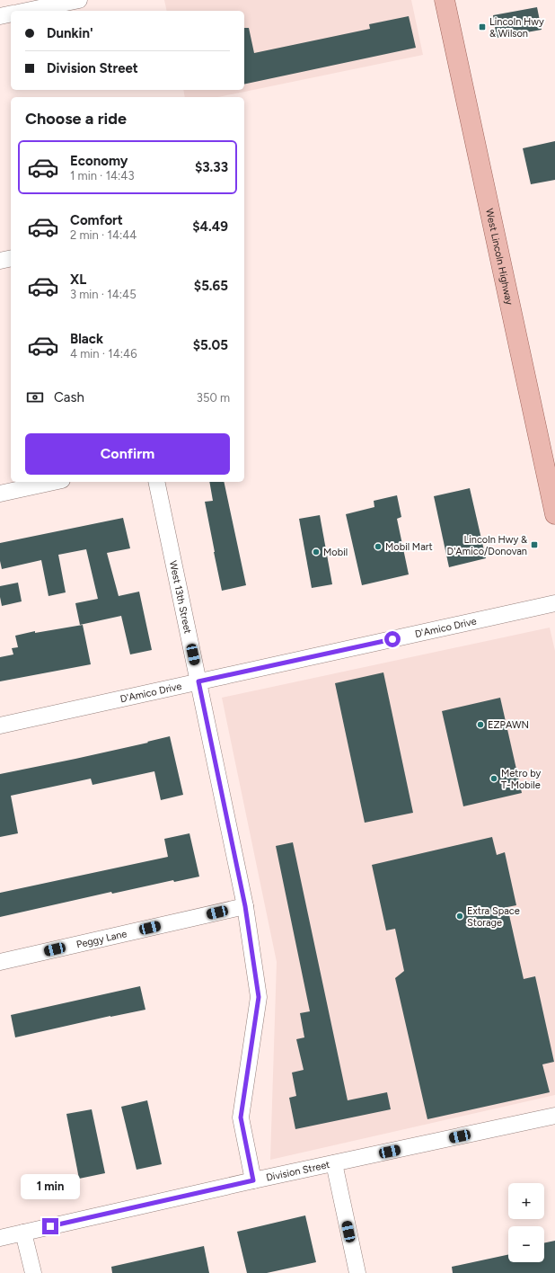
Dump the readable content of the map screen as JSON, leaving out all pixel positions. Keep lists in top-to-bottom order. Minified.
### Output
{"streets":{"main road":["West Lincoln Highway"],"street":["West 13th Street","D'Amico Drive","Peggy Lane","Division Street"]},"crossings":[["West 13th Street","D'Amico Drive"],["West 13th Street","Peggy Lane"],["West 13th Street","Division Street"]],"places":{"transit":["Lincoln Hwy & Wilson","Lincoln Hwy & D'Amico/Donovan"],"other":["Mobil Mart","Mobil","EZPAWN","Metro by T-Mobile","Extra Space Storage"]},"page":{"banner":["Dunkin'","Division Street"],"heading":"Choose a ride","list":[{"name":"Economy","note":"1 min · 14:43","value":"$3.33"},{"name":"Comfort","note":"2 min · 14:44","value":"$4.49"},{"name":"XL","note":"3 min · 14:45","value":"$5.65"},{"name":"Black","note":"4 min · 14:46","value":"$5.05"}],"pay":["Cash","350 m"],"buttons":"Confirm","bubble":"1 min","map_buttons":["+","−"]}}
